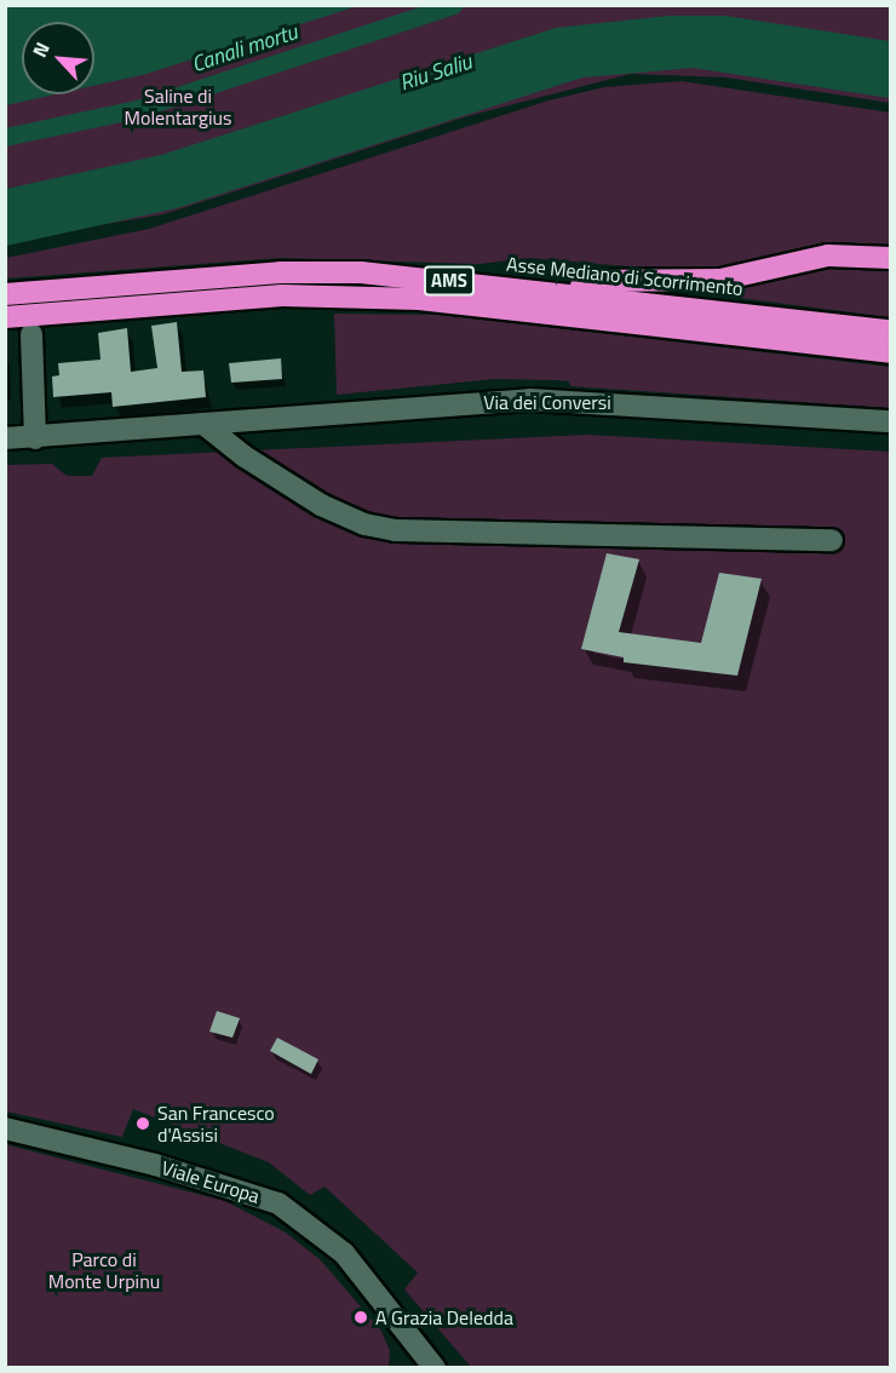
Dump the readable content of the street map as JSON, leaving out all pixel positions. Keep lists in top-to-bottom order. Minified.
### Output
{"streets":{"highway":["Asse Mediano di Scorrimento","AMS"],"street":["Via dei Conversi","Viale Europa"]},"water":["Canali mortu","Riu Saliu"],"parks":["Saline di Molentargius","Parco di Monte Urpinu"],"places":["San Francesco d'Assisi","A Grazia Deledda"],"north":"top left"}
